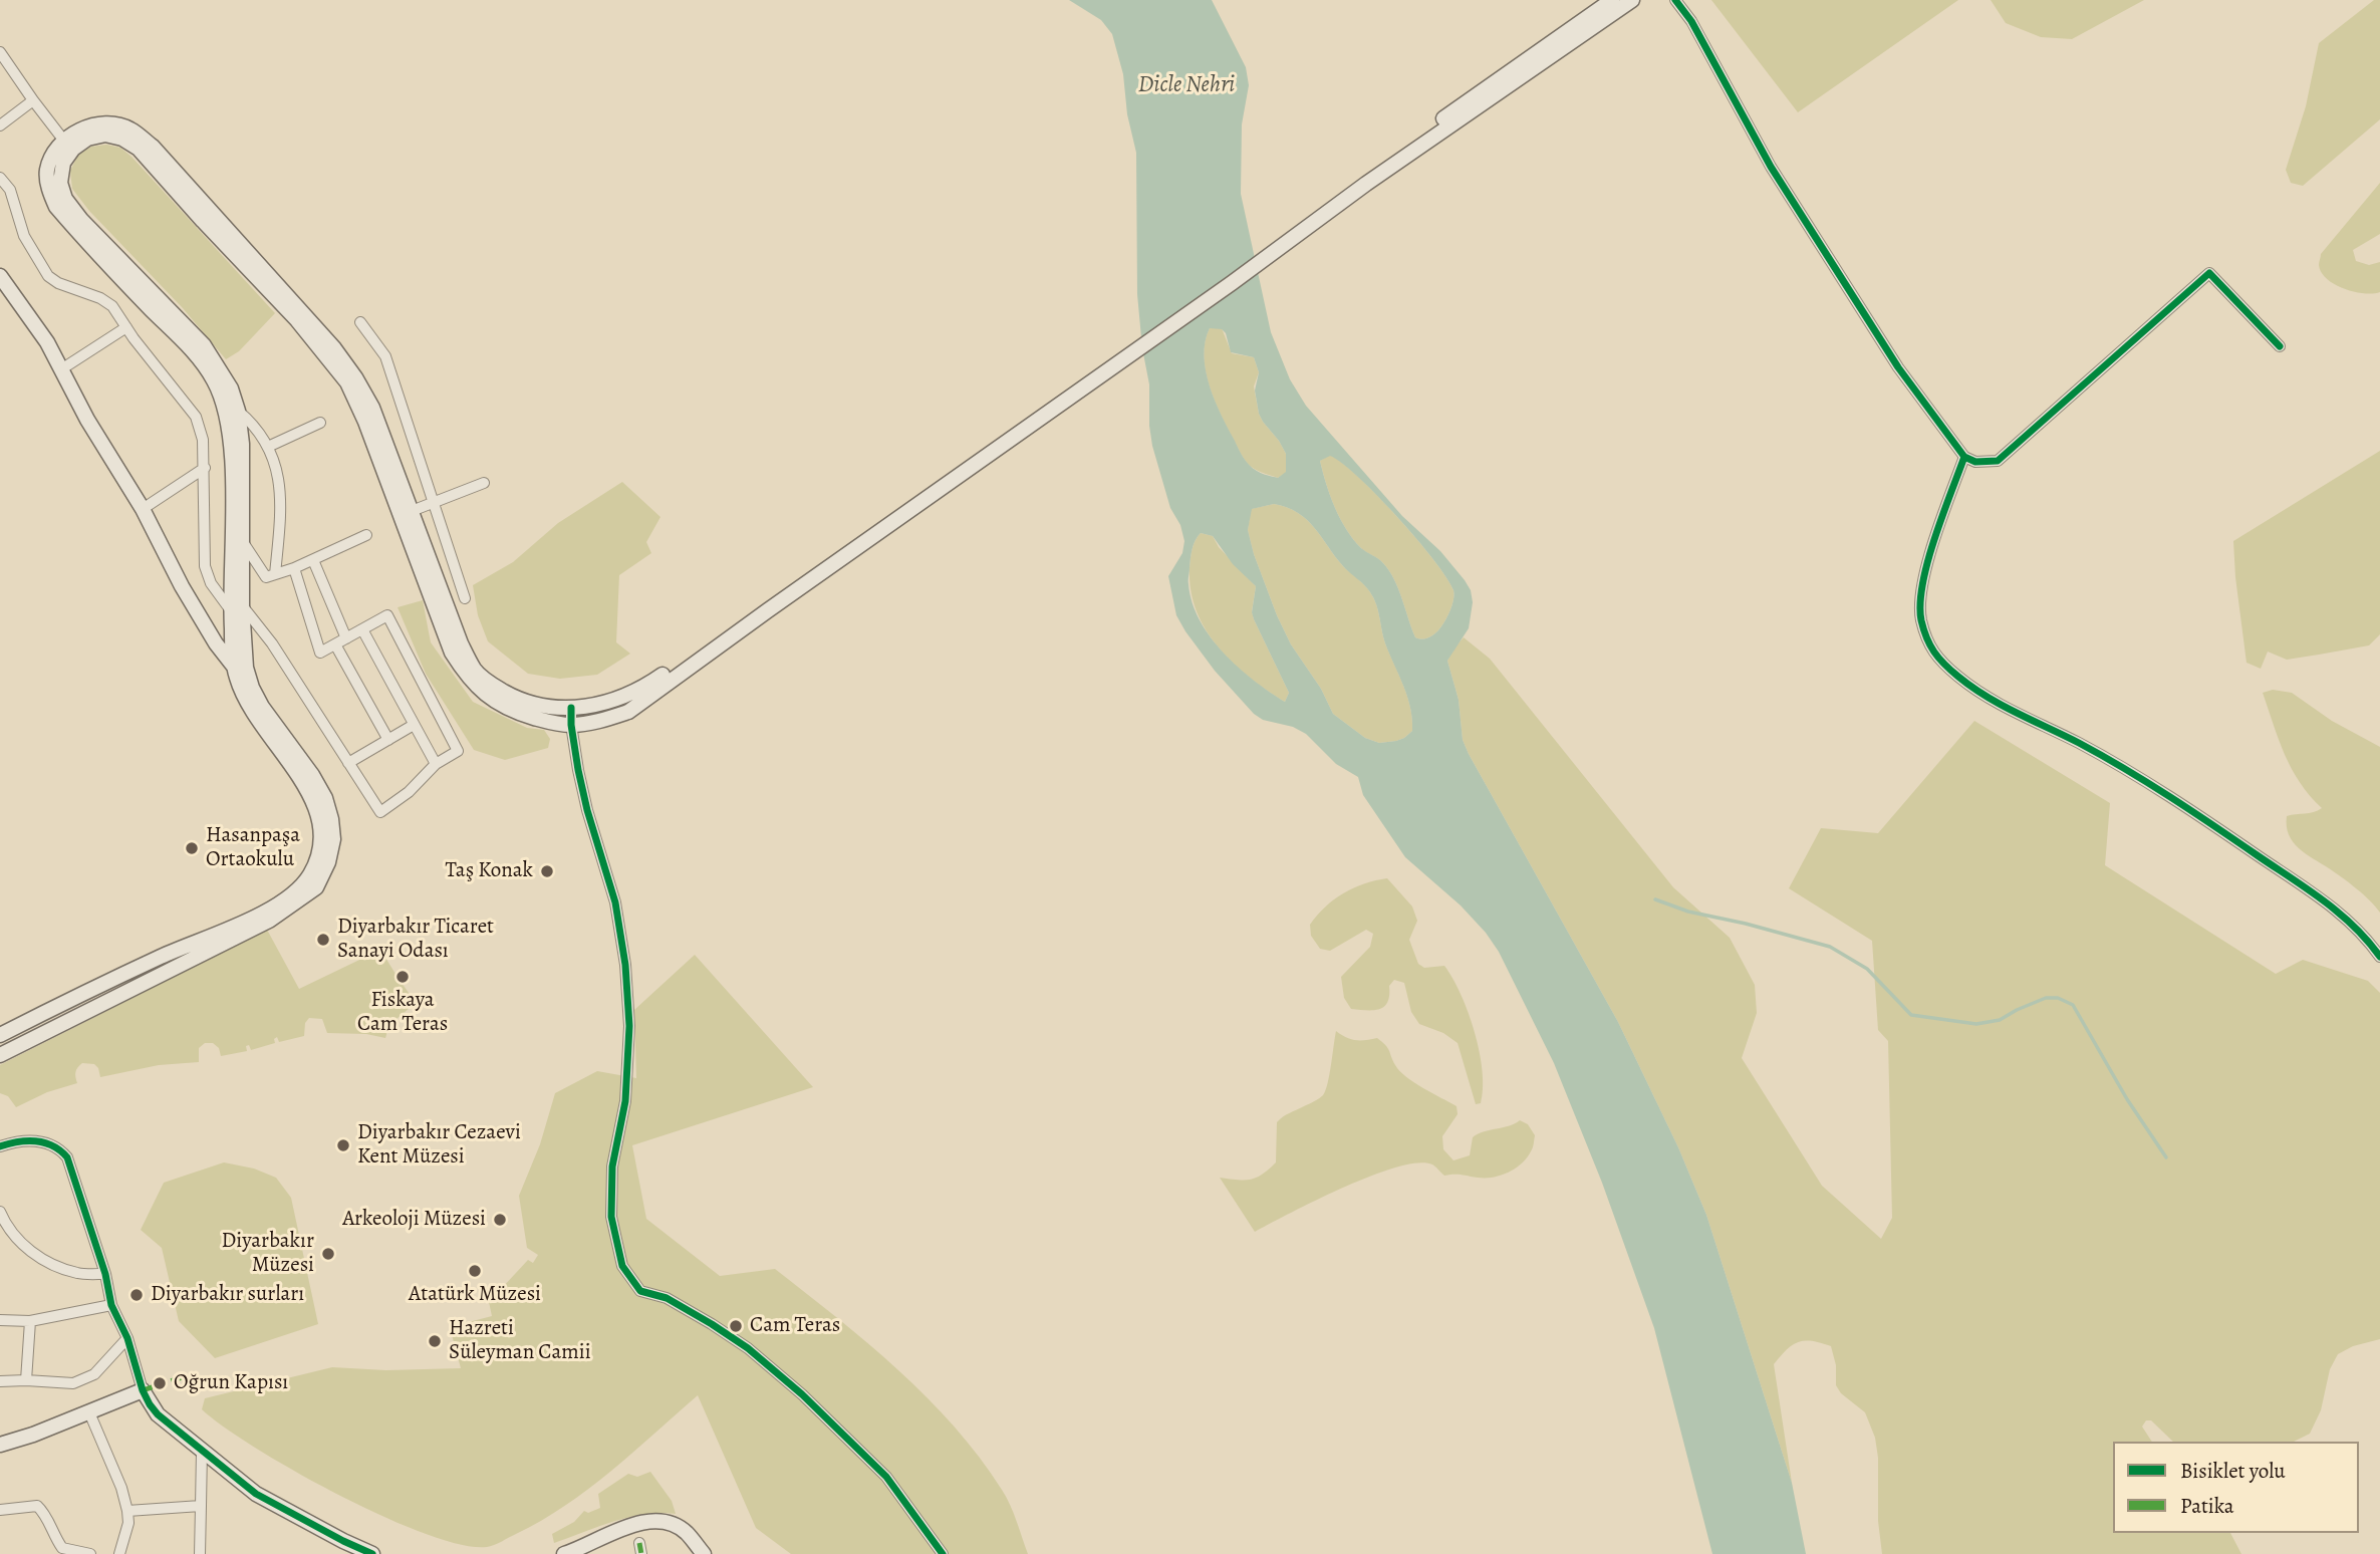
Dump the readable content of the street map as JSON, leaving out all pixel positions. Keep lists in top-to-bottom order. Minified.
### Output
{"water":["Dicle Nehri"],"places":["Hasanpaşa Ortaokulu","Taş Konak","Diyarbakır Ticaret Sanayi Odası","Fiskaya Cam Teras","Diyarbakır Cezaevi Kent Müzesi","Arkeoloji Müzesi","Diyarbakır Müzesi","Atatürk Müzesi","Diyarbakır surları","Cam Teras","Hazreti Süleyman Camii","Oğrun Kapısı"],"legend":["Bisiklet yolu","Patika"]}
